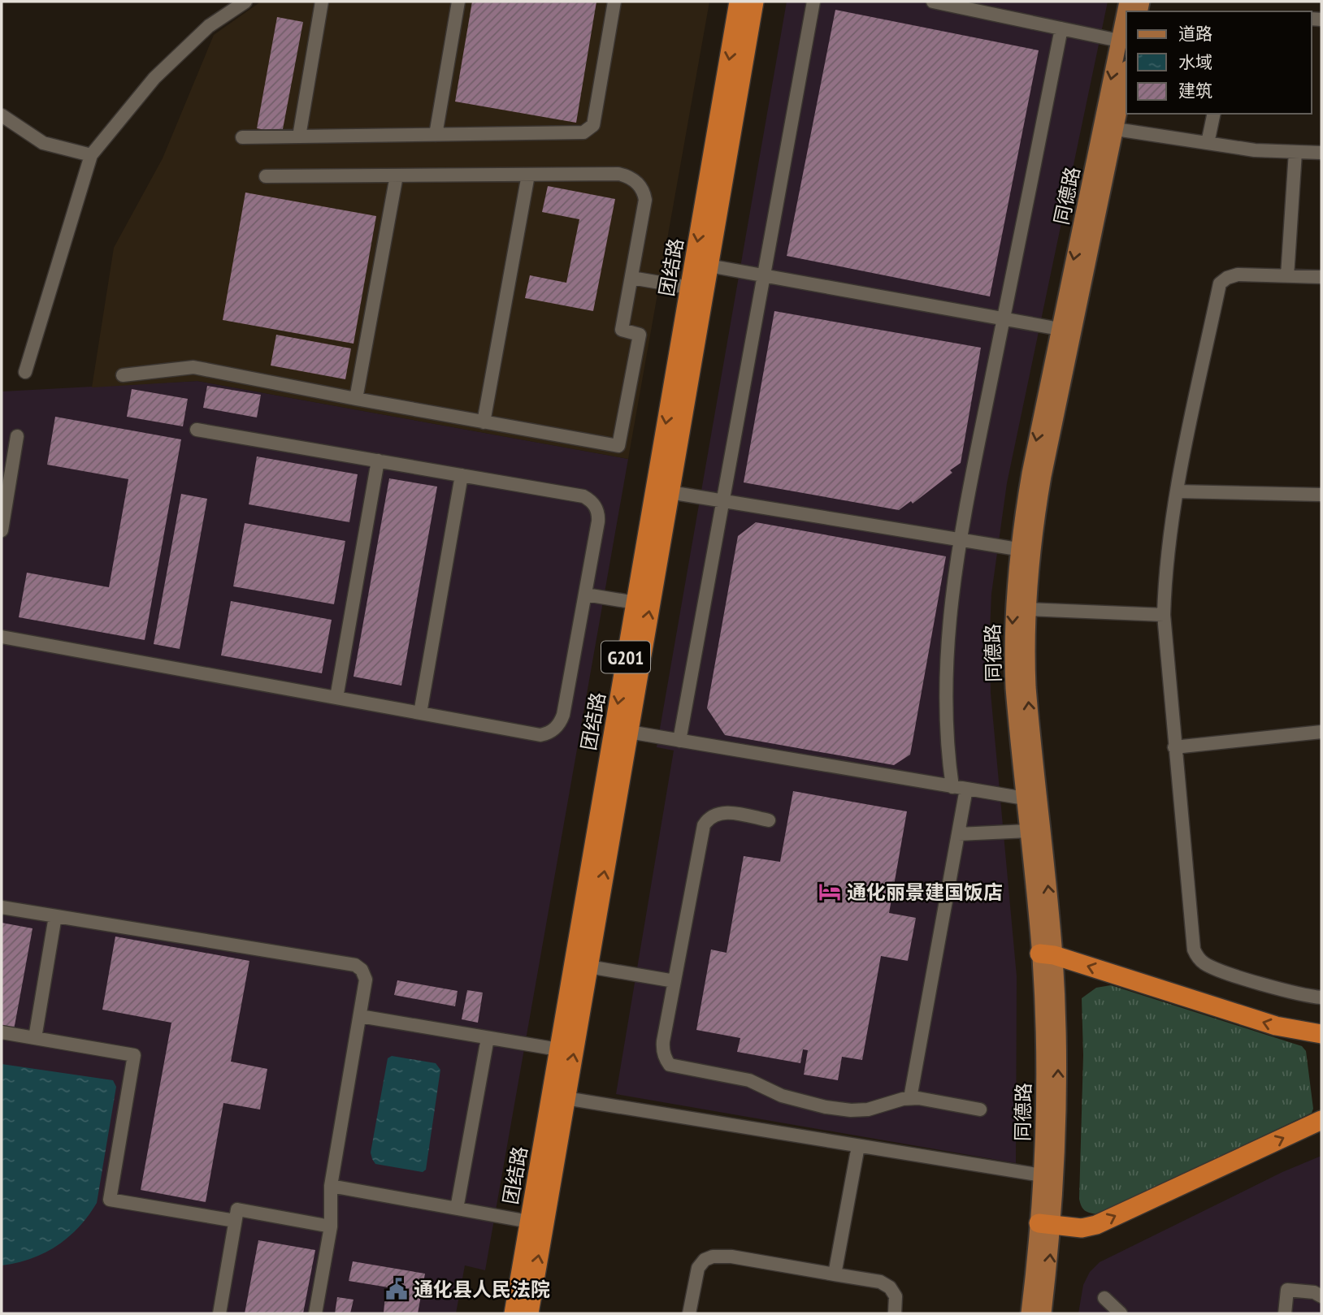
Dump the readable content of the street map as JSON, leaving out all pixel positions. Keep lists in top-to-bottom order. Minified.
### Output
{"streets":{"highway":["团结路","G201"],"main road":["同德路"]},"places":{"hotel":["通化丽景建国饭店"],"public building":["通化县人民法院"]},"legend":["道路","水域","建筑"]}
